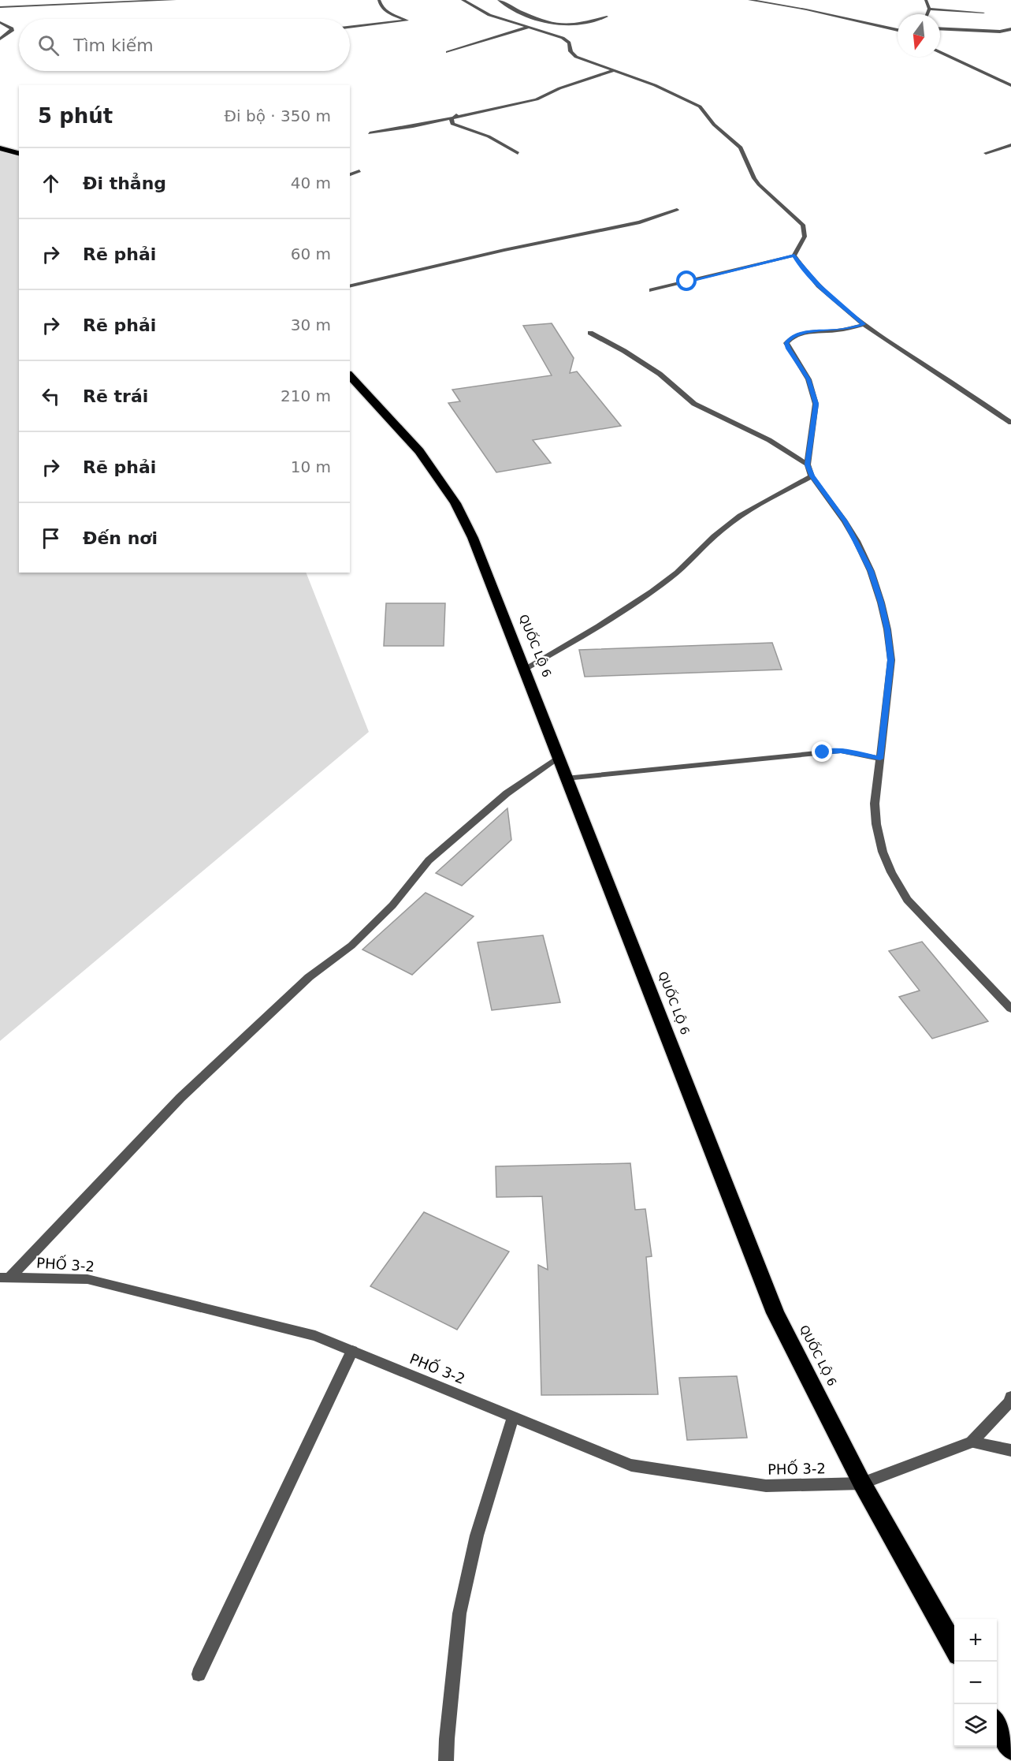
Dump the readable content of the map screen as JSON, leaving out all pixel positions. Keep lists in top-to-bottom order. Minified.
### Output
{"streets":{"highway":["QUỐC LỘ 6"],"street":["PHỐ 3-2"]},"crossings":[["QUỐC LỘ 6","PHỐ 3-2"]],"north":"bottom","page":{"search":"Tìm kiếm","heading":["5 phút","Đi bộ · 350 m"],"list":[["Đi thẳng","40 m"],["Rẽ phải","60 m"],["Rẽ phải","30 m"],["Rẽ trái","210 m"],["Rẽ phải","10 m"],"Đến nơi"],"map_buttons":["+","−"]}}
